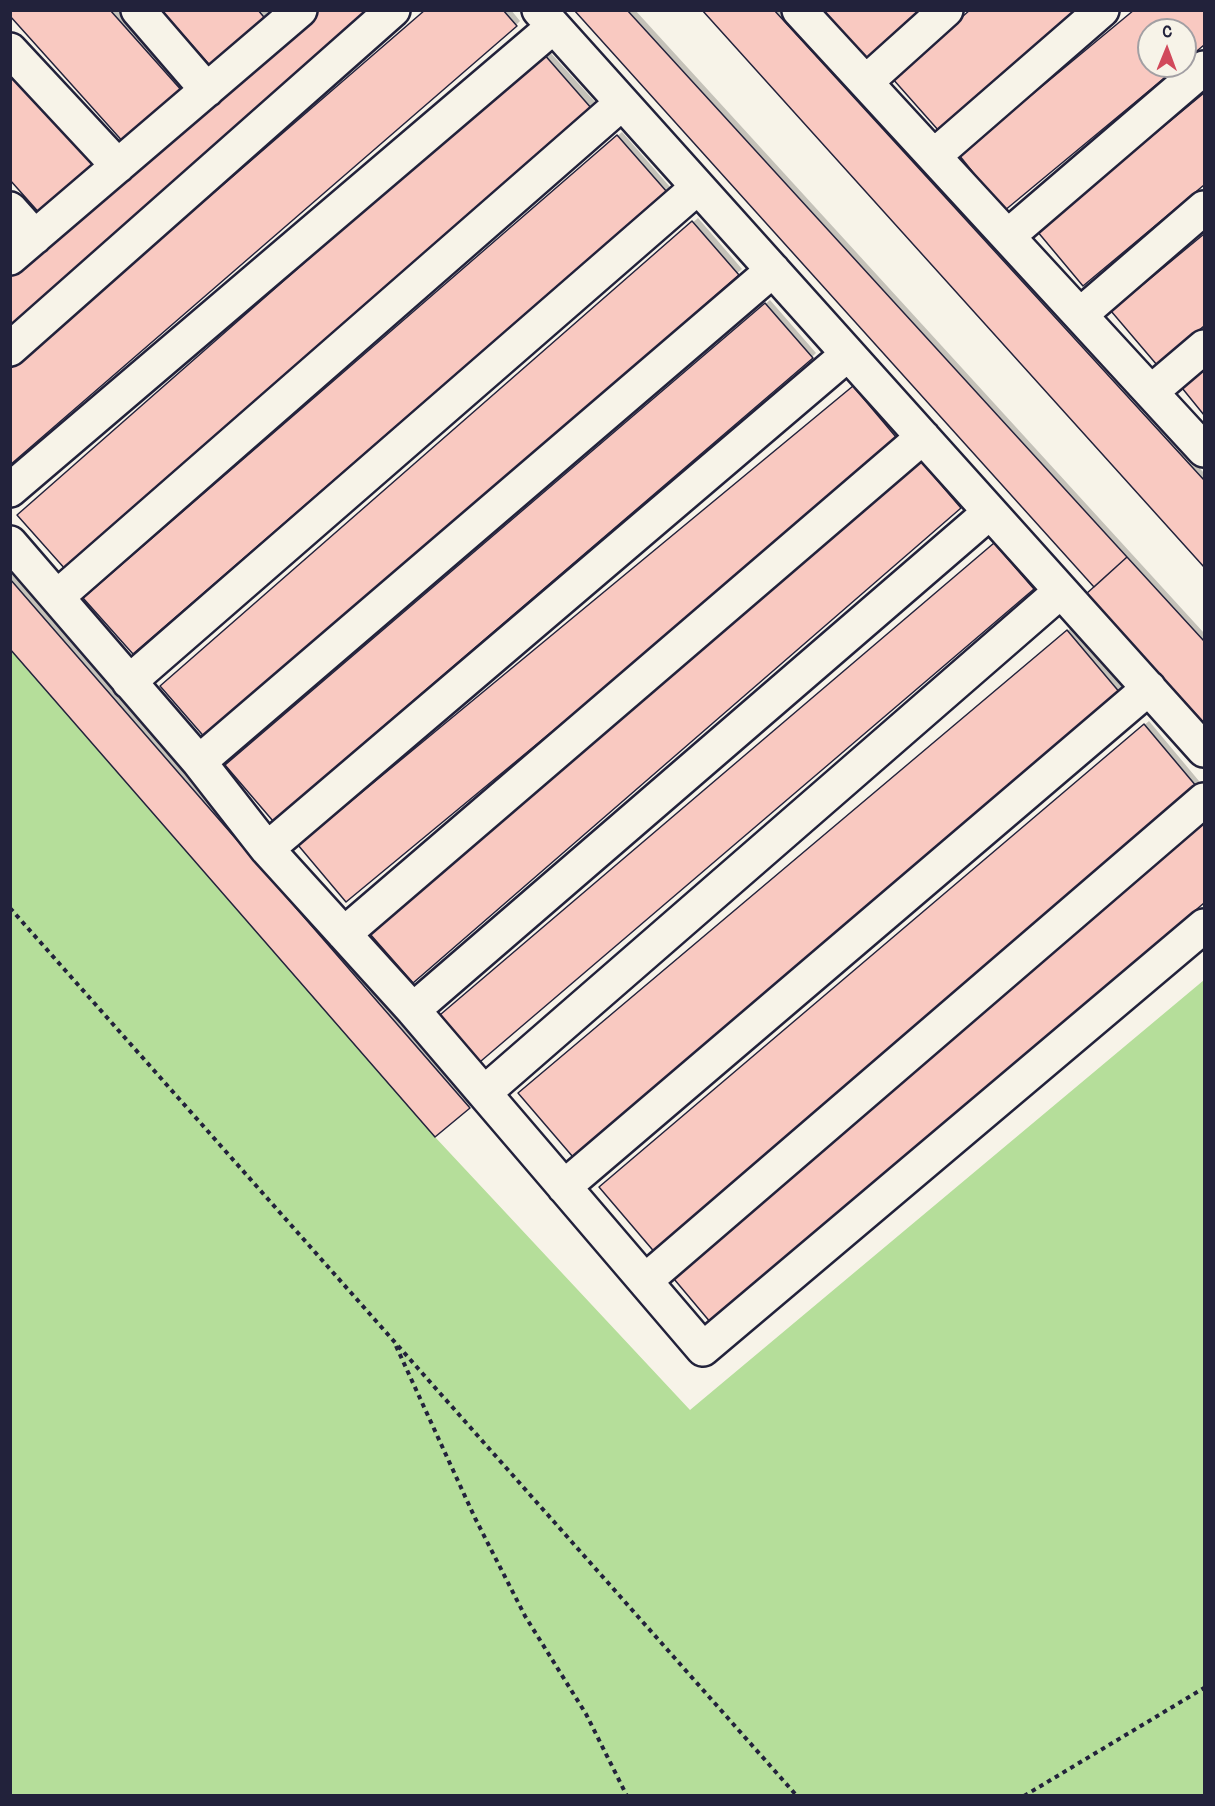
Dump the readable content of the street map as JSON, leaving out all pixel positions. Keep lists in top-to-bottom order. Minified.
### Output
{"north":"top"}
